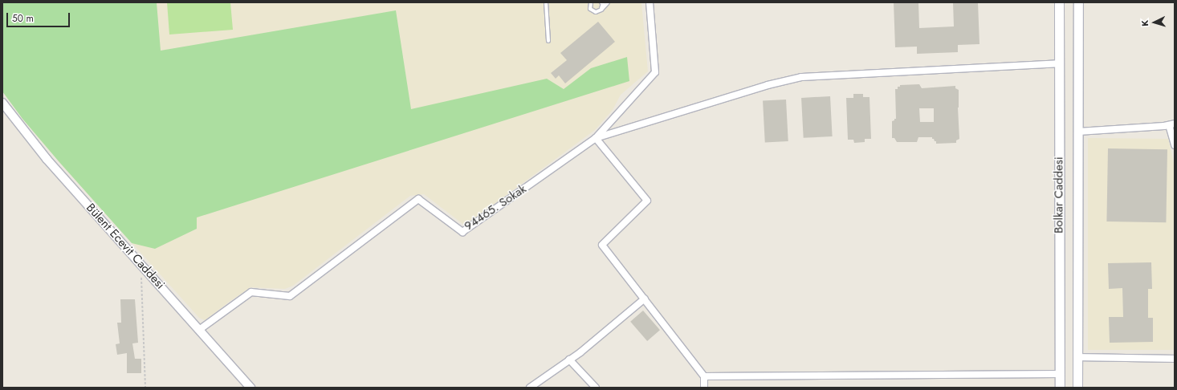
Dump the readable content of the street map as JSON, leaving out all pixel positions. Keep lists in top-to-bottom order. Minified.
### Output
{"streets":{"main road":["Bolkar Caddesi"],"street":["94465. Sokak","Bülent Ecevit Caddesi"]},"crossings":[["94465. Sokak","Bülent Ecevit Caddesi"]],"scale_bar":"50 m","north":"left"}
